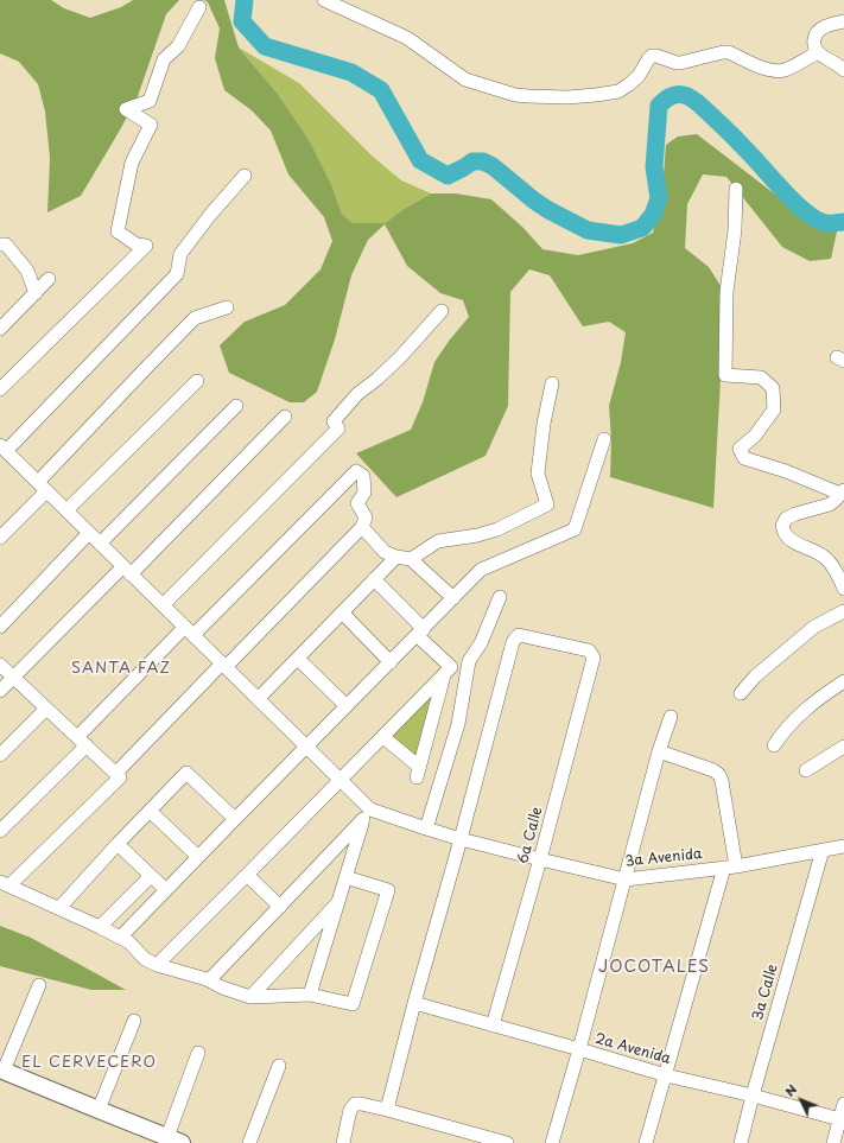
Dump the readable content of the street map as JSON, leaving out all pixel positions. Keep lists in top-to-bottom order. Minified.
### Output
{"streets":{"street":["6a Calle","3a Avenida","3a Calle","2a Avenida"]},"crossings":[["6a Calle","3a Avenida"],["6a Calle","2a Avenida"],["3a Avenida","3a Calle"],["3a Calle","2a Avenida"]],"districts":["SANTA FAZ","JOCOTALES","EL CERVECERO"],"north":"top left"}
